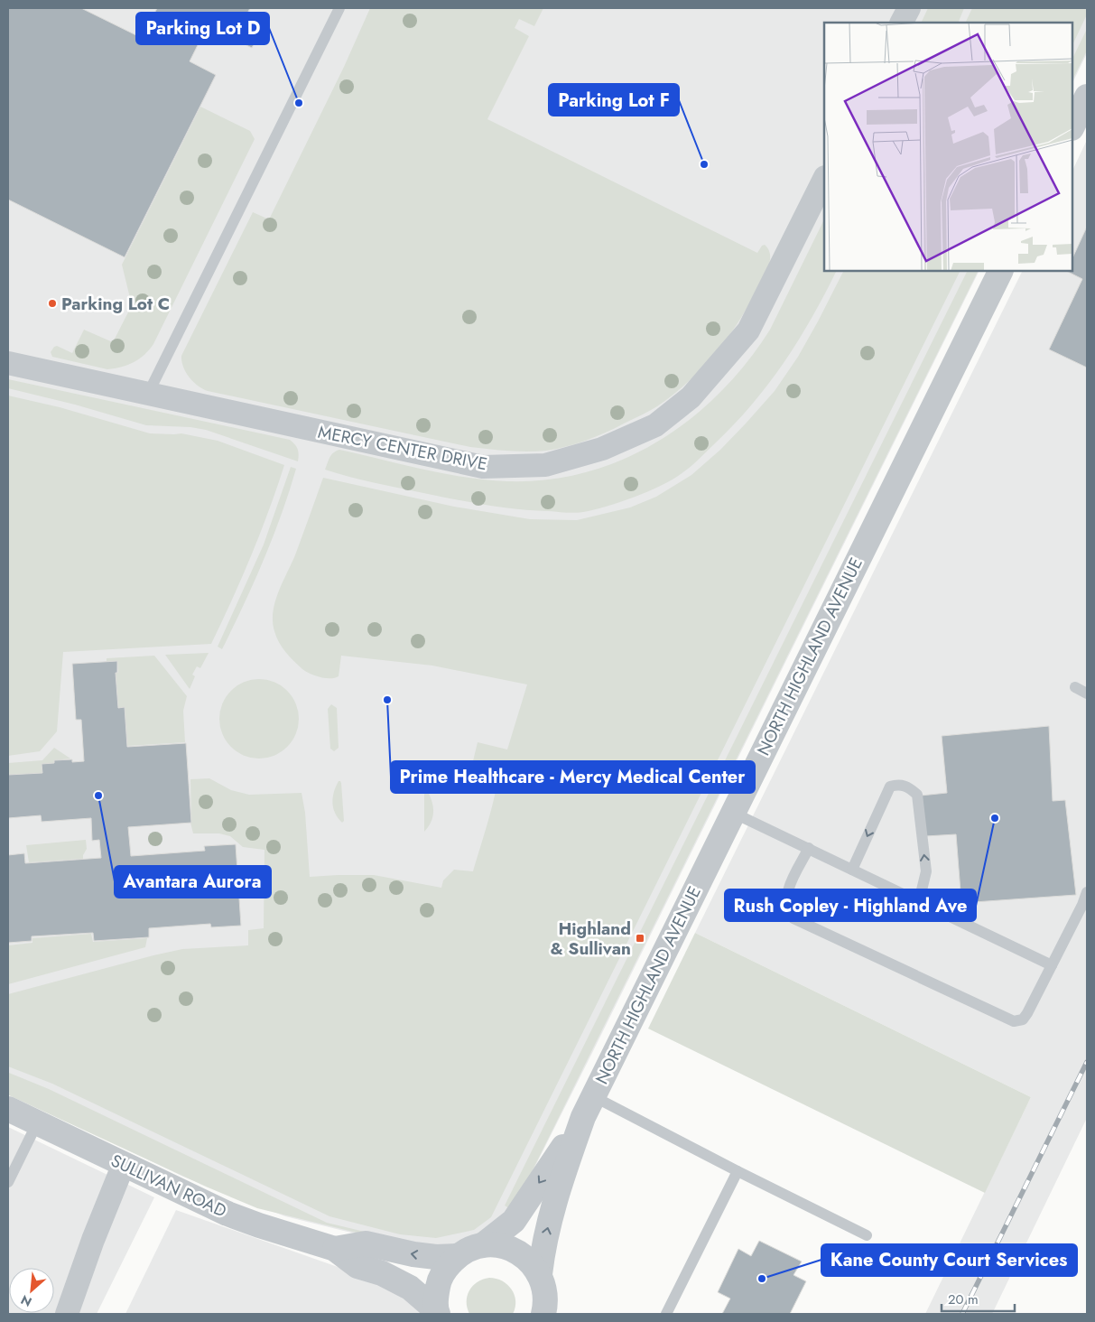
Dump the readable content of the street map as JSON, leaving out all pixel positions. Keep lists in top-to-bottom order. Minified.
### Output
{"streets":{"street":["MERCY CENTER DRIVE","NORTH HIGHLAND AVENUE","SULLIVAN ROAD"]},"crossings":[["NORTH HIGHLAND AVENUE","SULLIVAN ROAD"]],"places":{"other":["Parking Lot D","Parking Lot F","Parking Lot C","Prime Healthcare - Mercy Medical Center","Avantara Aurora","Rush Copley - Highland Ave","Kane County Court Services"],"transit":["Highland & Sullivan"]},"scale_bar":"20 m","north":"bottom left"}
